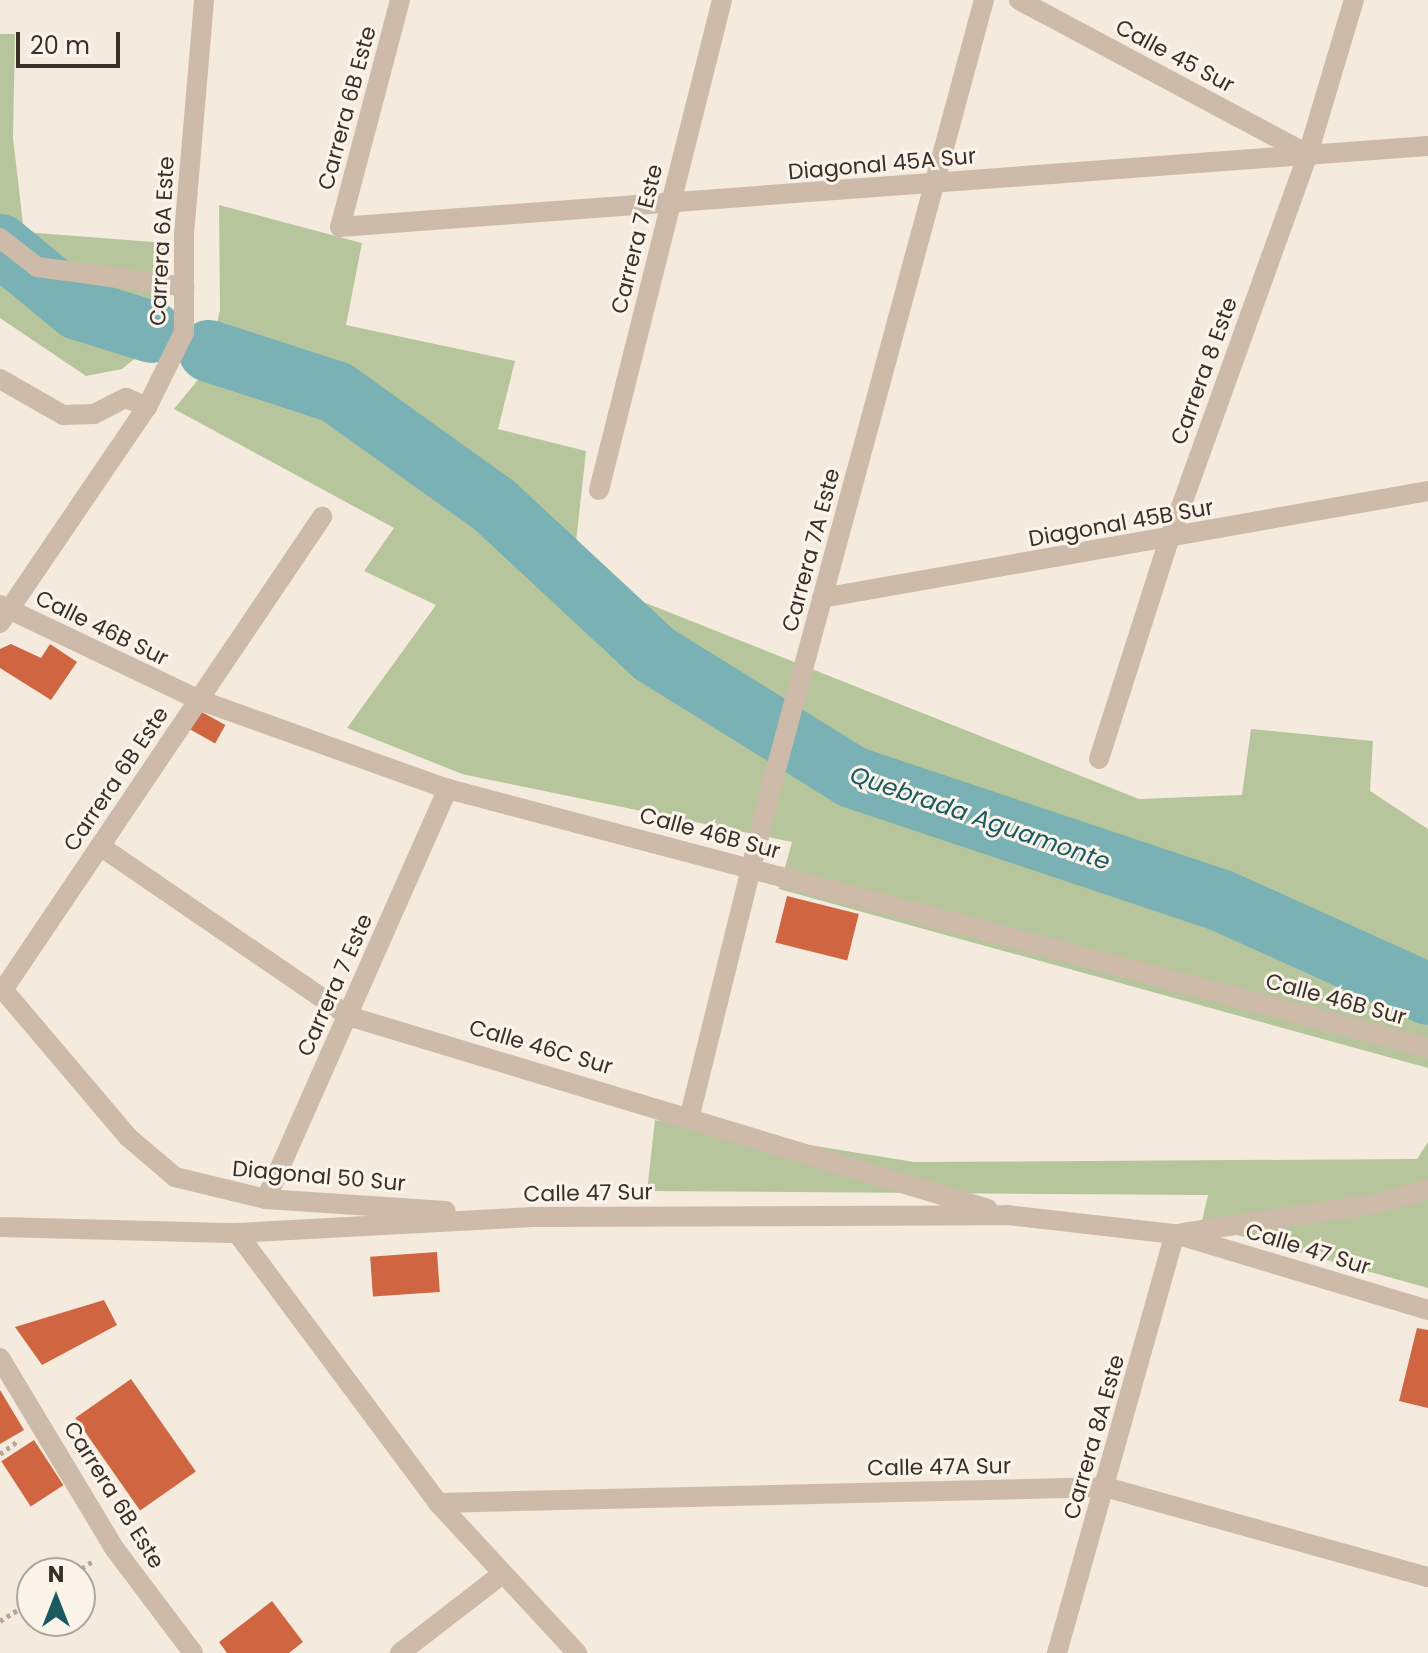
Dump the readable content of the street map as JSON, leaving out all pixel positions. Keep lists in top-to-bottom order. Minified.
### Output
{"streets":{"street":["Calle 45 Sur","Carrera 6B Este","Diagonal 45A Sur","Carrera 7 Este","Carrera 6A Este","Carrera 8 Este","Diagonal 45B Sur","Carrera 7A Este","Calle 46B Sur","Calle 46C Sur","Diagonal 50 Sur","Calle 47 Sur","Carrera 8A Este","Calle 47A Sur"]},"crossings":[["Calle 45 Sur","Diagonal 45A Sur"],["Calle 45 Sur","Carrera 8 Este"],["Carrera 6B Este","Diagonal 45A Sur"],["Carrera 6B Este","Calle 46B Sur"],["Carrera 6B Este","Calle 46C Sur"],["Carrera 6B Este","Diagonal 50 Sur"],["Diagonal 45A Sur","Carrera 7 Este"],["Diagonal 45A Sur","Carrera 8 Este"],["Diagonal 45A Sur","Carrera 7A Este"],["Carrera 7 Este","Calle 46B Sur"],["Carrera 7 Este","Calle 46C Sur"],["Carrera 7 Este","Diagonal 50 Sur"],["Carrera 6A Este","Calle 46B Sur"],["Carrera 8 Este","Diagonal 45B Sur"],["Diagonal 45B Sur","Carrera 7A Este"],["Carrera 7A Este","Calle 46B Sur"],["Carrera 7A Este","Calle 46C Sur"],["Calle 46C Sur","Calle 47 Sur"],["Diagonal 50 Sur","Calle 47 Sur"],["Calle 47 Sur","Carrera 8A Este"],["Carrera 8A Este","Calle 47A Sur"]],"water":["Quebrada Aguamonte"],"scale_bar":"20 m","north":"top"}
